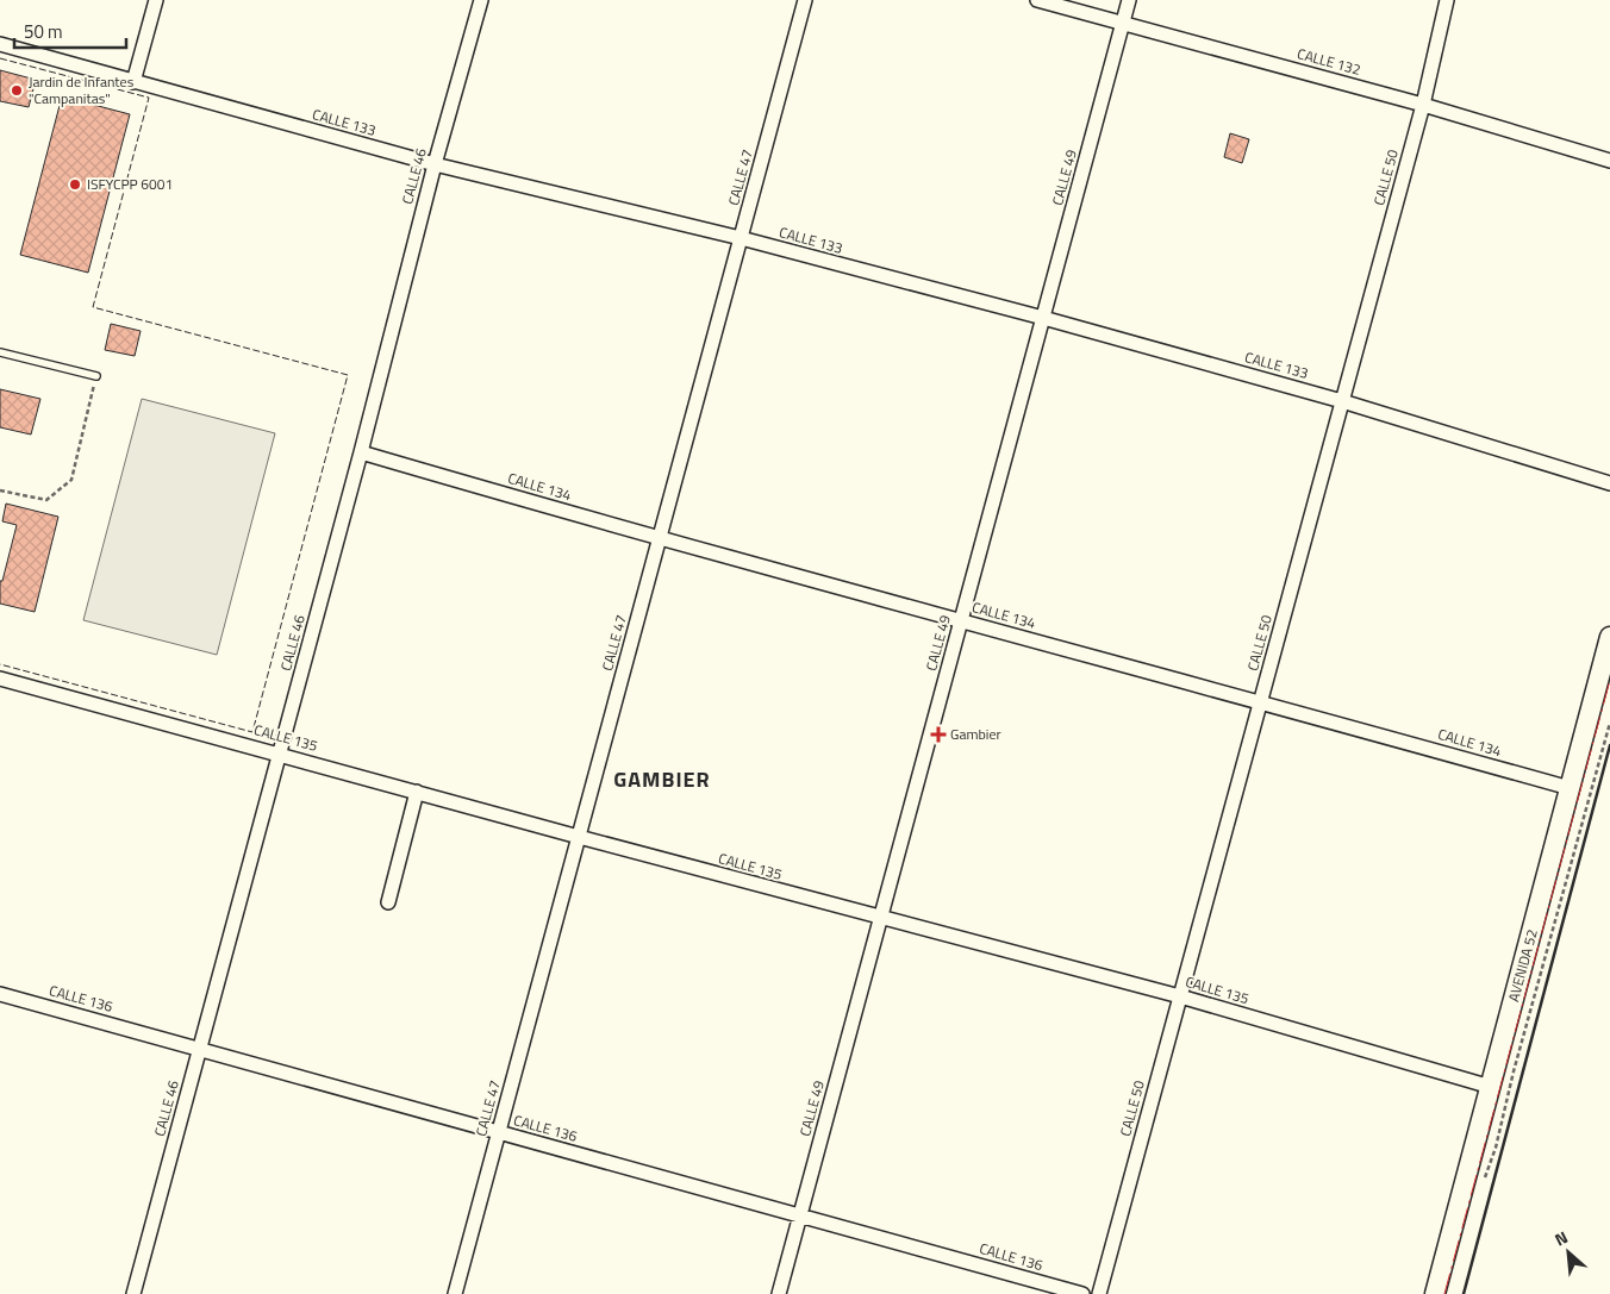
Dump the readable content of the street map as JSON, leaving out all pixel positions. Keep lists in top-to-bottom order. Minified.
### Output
{"streets":{"main road":["AVENIDA 52"],"street":["CALLE 132","CALLE 133","CALLE 46","CALLE 47","CALLE 49","CALLE 50","CALLE 134","CALLE 135","CALLE 136"]},"crossings":[["CALLE 132","CALLE 49"],["CALLE 132","CALLE 50"],["CALLE 133","CALLE 46"],["CALLE 133","CALLE 47"],["CALLE 133","CALLE 49"],["CALLE 133","CALLE 50"],["CALLE 46","CALLE 134"],["CALLE 46","CALLE 135"],["CALLE 46","CALLE 136"],["CALLE 47","CALLE 134"],["CALLE 47","CALLE 135"],["CALLE 47","CALLE 136"],["CALLE 49","CALLE 134"],["CALLE 49","CALLE 135"],["CALLE 49","CALLE 136"],["CALLE 50","CALLE 134"],["CALLE 50","CALLE 135"],["CALLE 134","AVENIDA 52"],["CALLE 135","AVENIDA 52"]],"districts":["GAMBIER"],"places":{"other":["Jardin de Infantes \"Campanitas\"","ISFYCPP 6001"],"health":["Gambier"]},"scale_bar":"50 m","north":"top left"}
